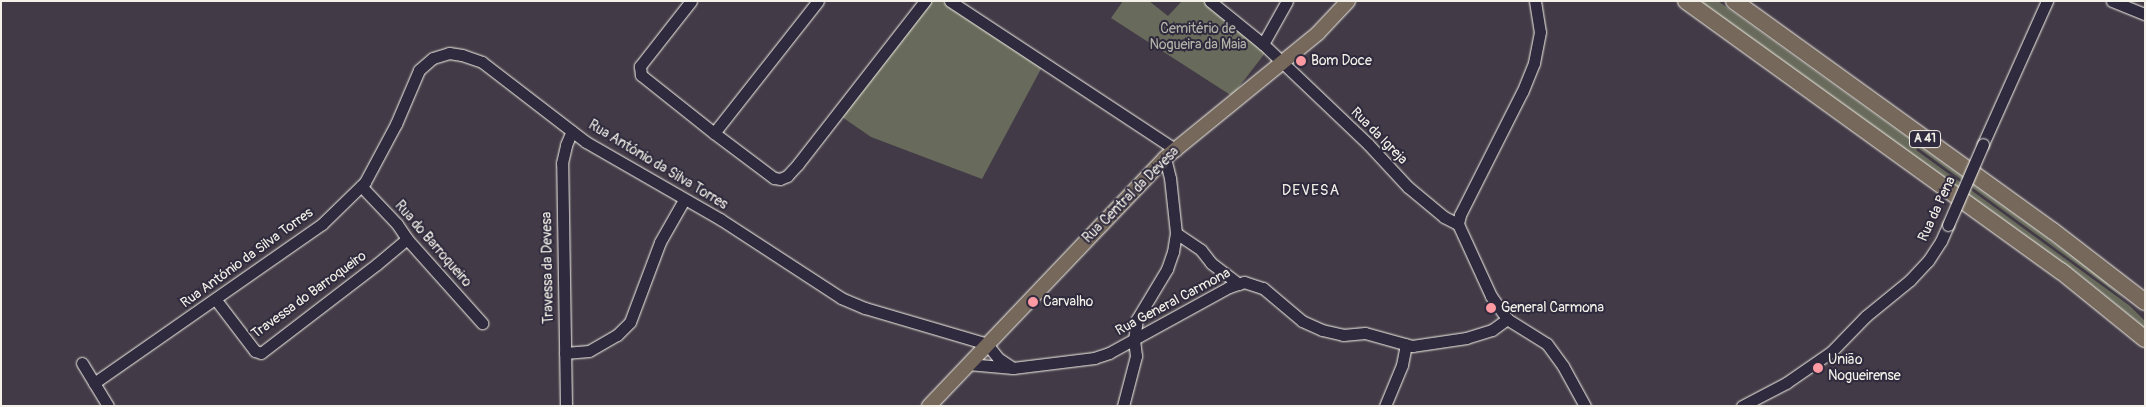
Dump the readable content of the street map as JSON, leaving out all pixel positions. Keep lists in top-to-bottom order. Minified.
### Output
{"streets":{"highway":["A 41"],"main road":["Rua Central da Devesa"],"street":["Rua da Igreja","Rua António da Silva Torres","Rua da Pena","Rua do Barroqueiro","Travessa da Devesa","Travessa do Barroqueiro","Rua General Carmona"]},"crossings":[["Rua da Igreja","Rua Central da Devesa"],["Rua António da Silva Torres","Rua Central da Devesa"],["Rua António da Silva Torres","Rua do Barroqueiro"],["Rua António da Silva Torres","Travessa da Devesa"],["Rua António da Silva Torres","Travessa do Barroqueiro"],["Rua Central da Devesa","Rua General Carmona"],["Rua do Barroqueiro","Travessa do Barroqueiro"]],"districts":["DEVESA"],"parks":["Cemitério de Nogueira da Maia"],"places":["Bom Doce","Carvalho","General Carmona","União Nogueirense"]}
